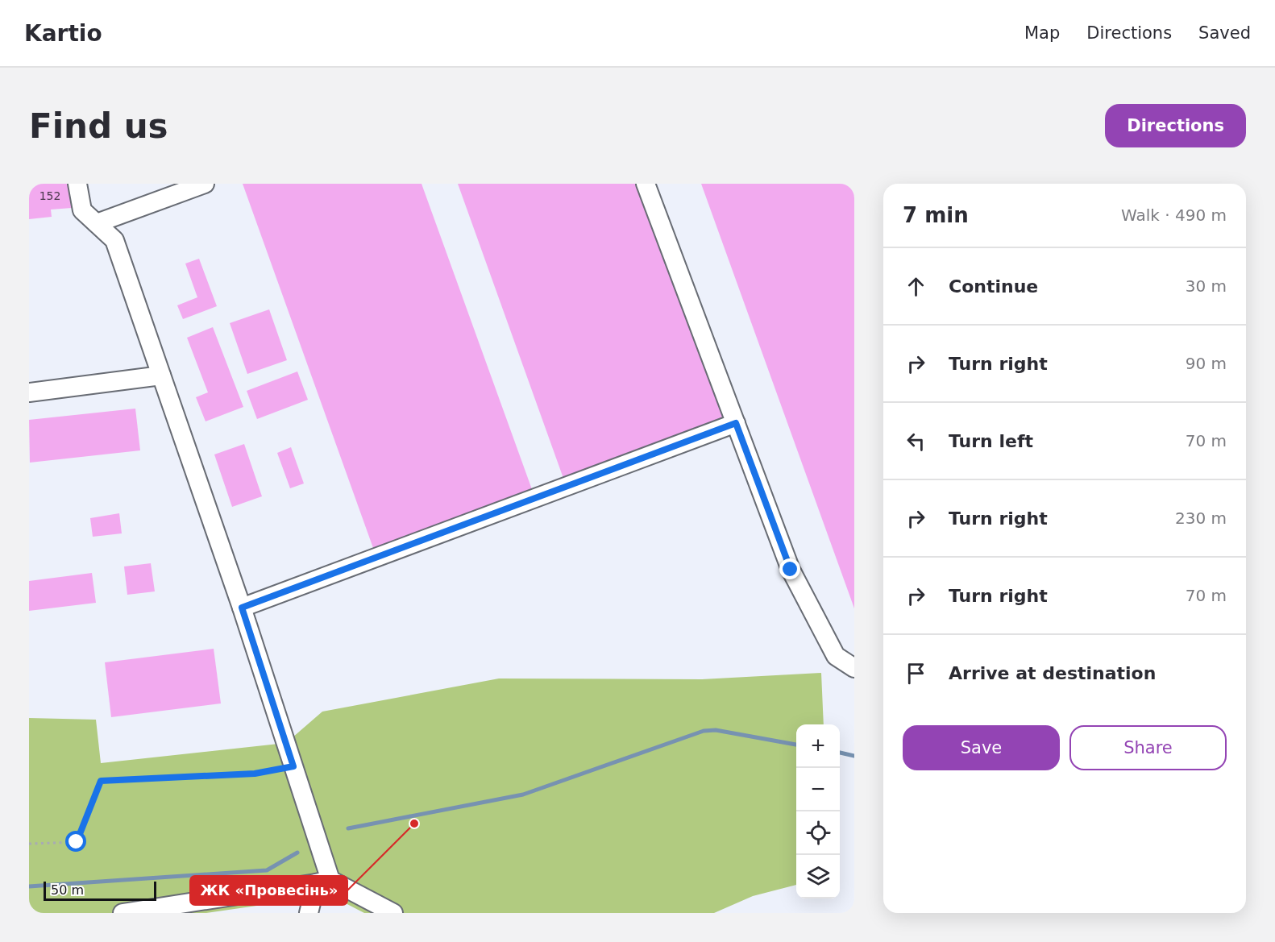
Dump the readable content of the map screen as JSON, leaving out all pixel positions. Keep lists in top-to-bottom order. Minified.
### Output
{"places":["ЖК «Провесінь»"],"house_numbers":["152"],"scale_bar":"50 m","page":{"header":"Kartio","nav":["Map","Directions","Saved"],"buttons":["Directions",["Save","Share"]],"title":"Find us","heading":["7 min","Walk · 490 m"],"list":[["Continue","30 m"],["Turn right","90 m"],["Turn left","70 m"],["Turn right","230 m"],["Turn right","70 m"],"Arrive at destination"],"map_buttons":["+","−"],"scale":"50 m"}}
